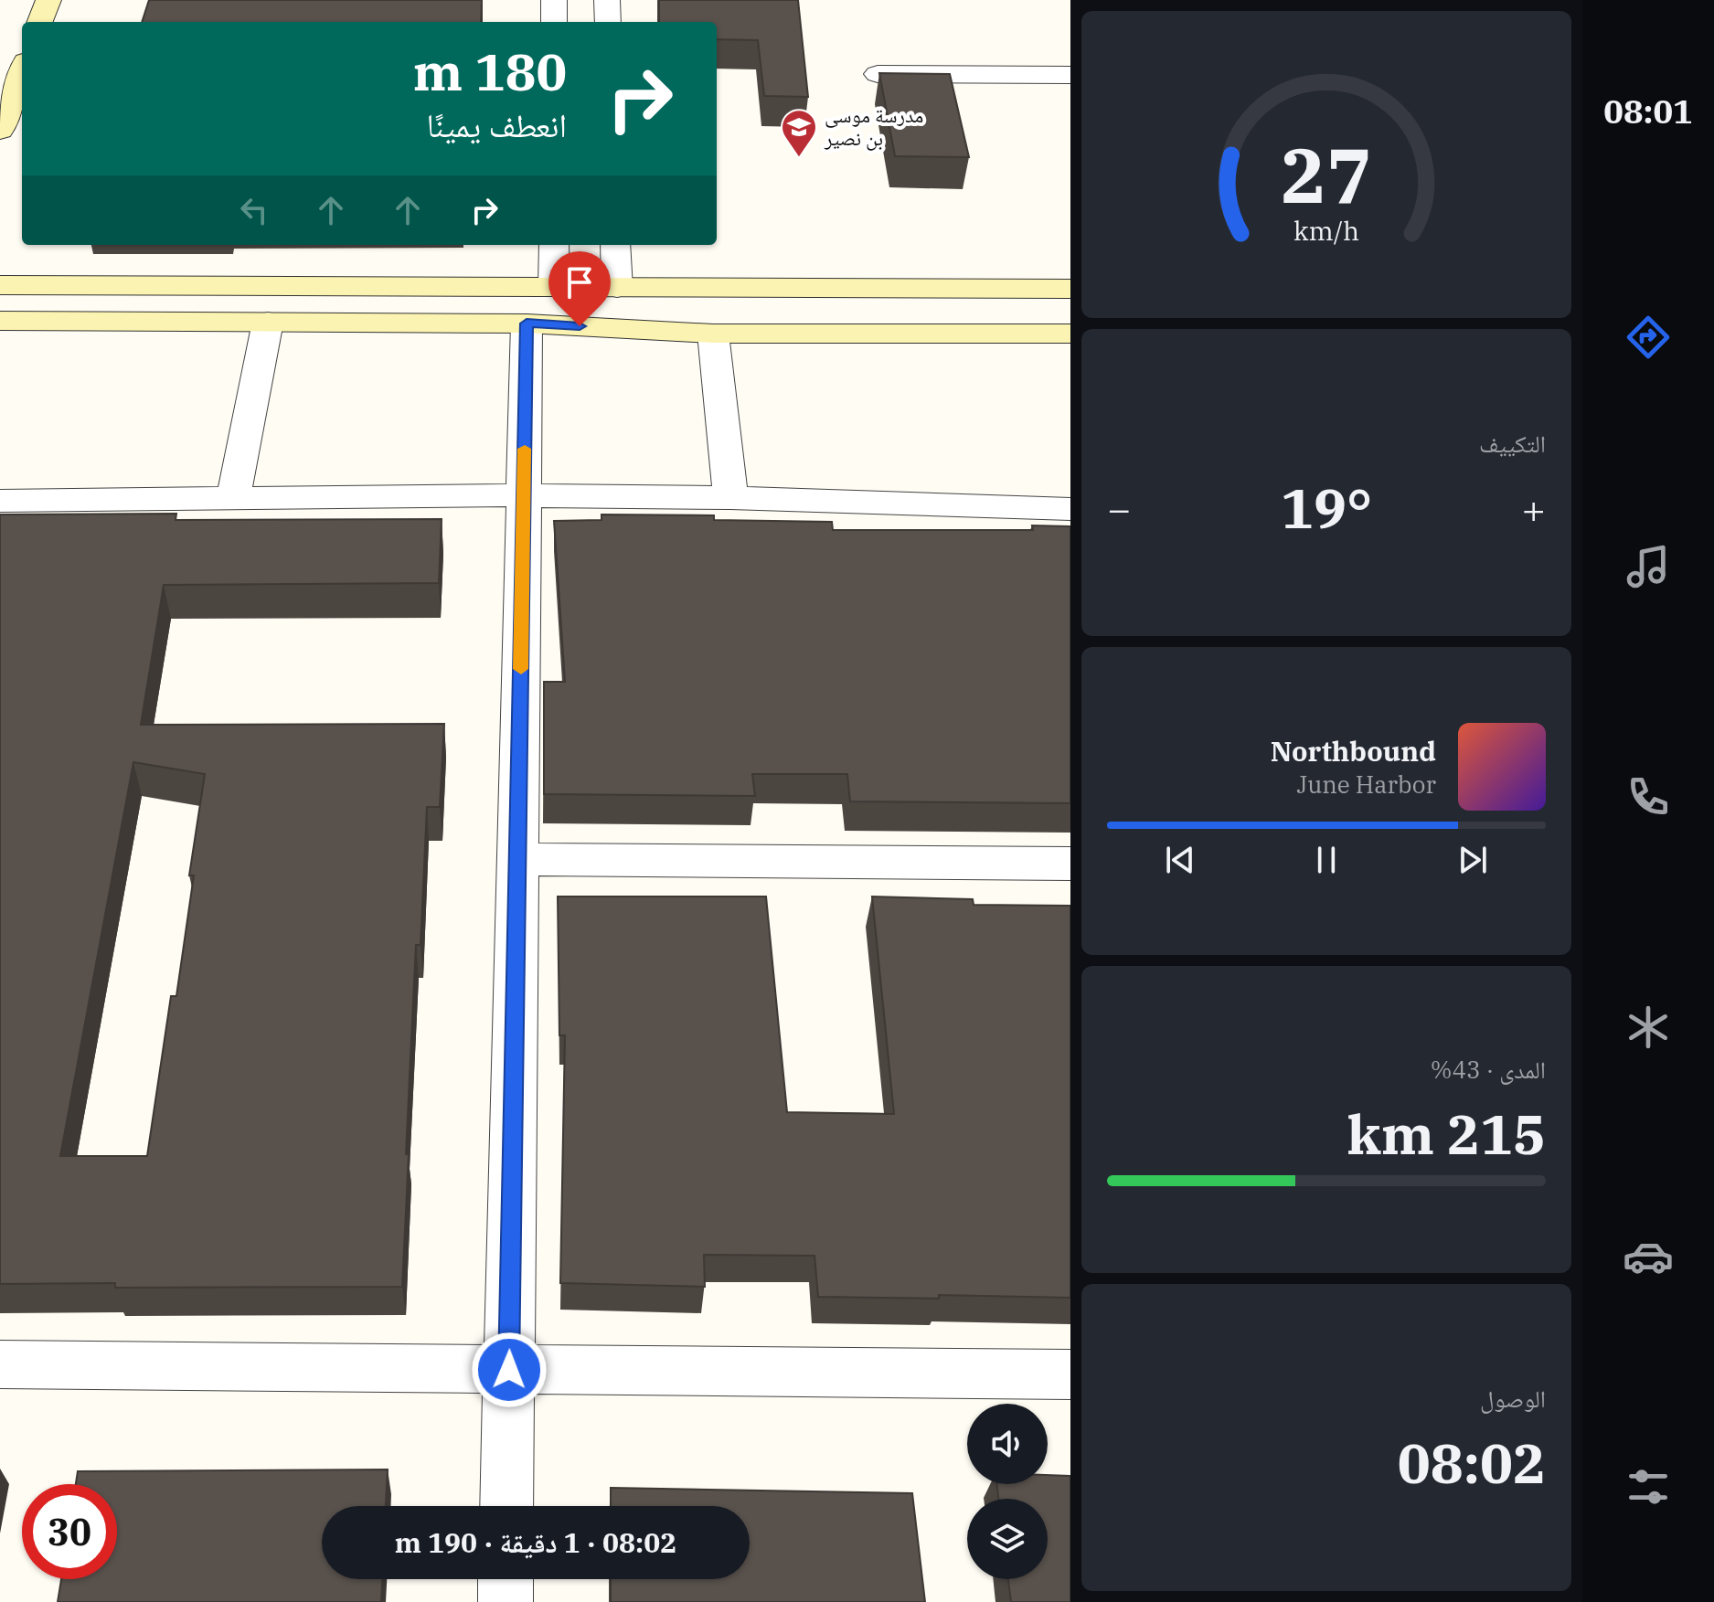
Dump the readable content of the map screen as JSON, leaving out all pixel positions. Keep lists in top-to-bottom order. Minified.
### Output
{"places":{"school or university":["مدرسة موسى بن نصير"]},"page":{"tabs":"08:01","turn":["180 m","انعطف يمينًا"],"tile":["التكييف",["المدى · 43%","215 km"],["الوصول","08:02"]],"heat":["−","19°","+"],"song":["Northbound","June Harbor"],"limit":"30","trip":"08:02 · 1 دقيقة · 190 m","gauge":["27","km/h"]}}
